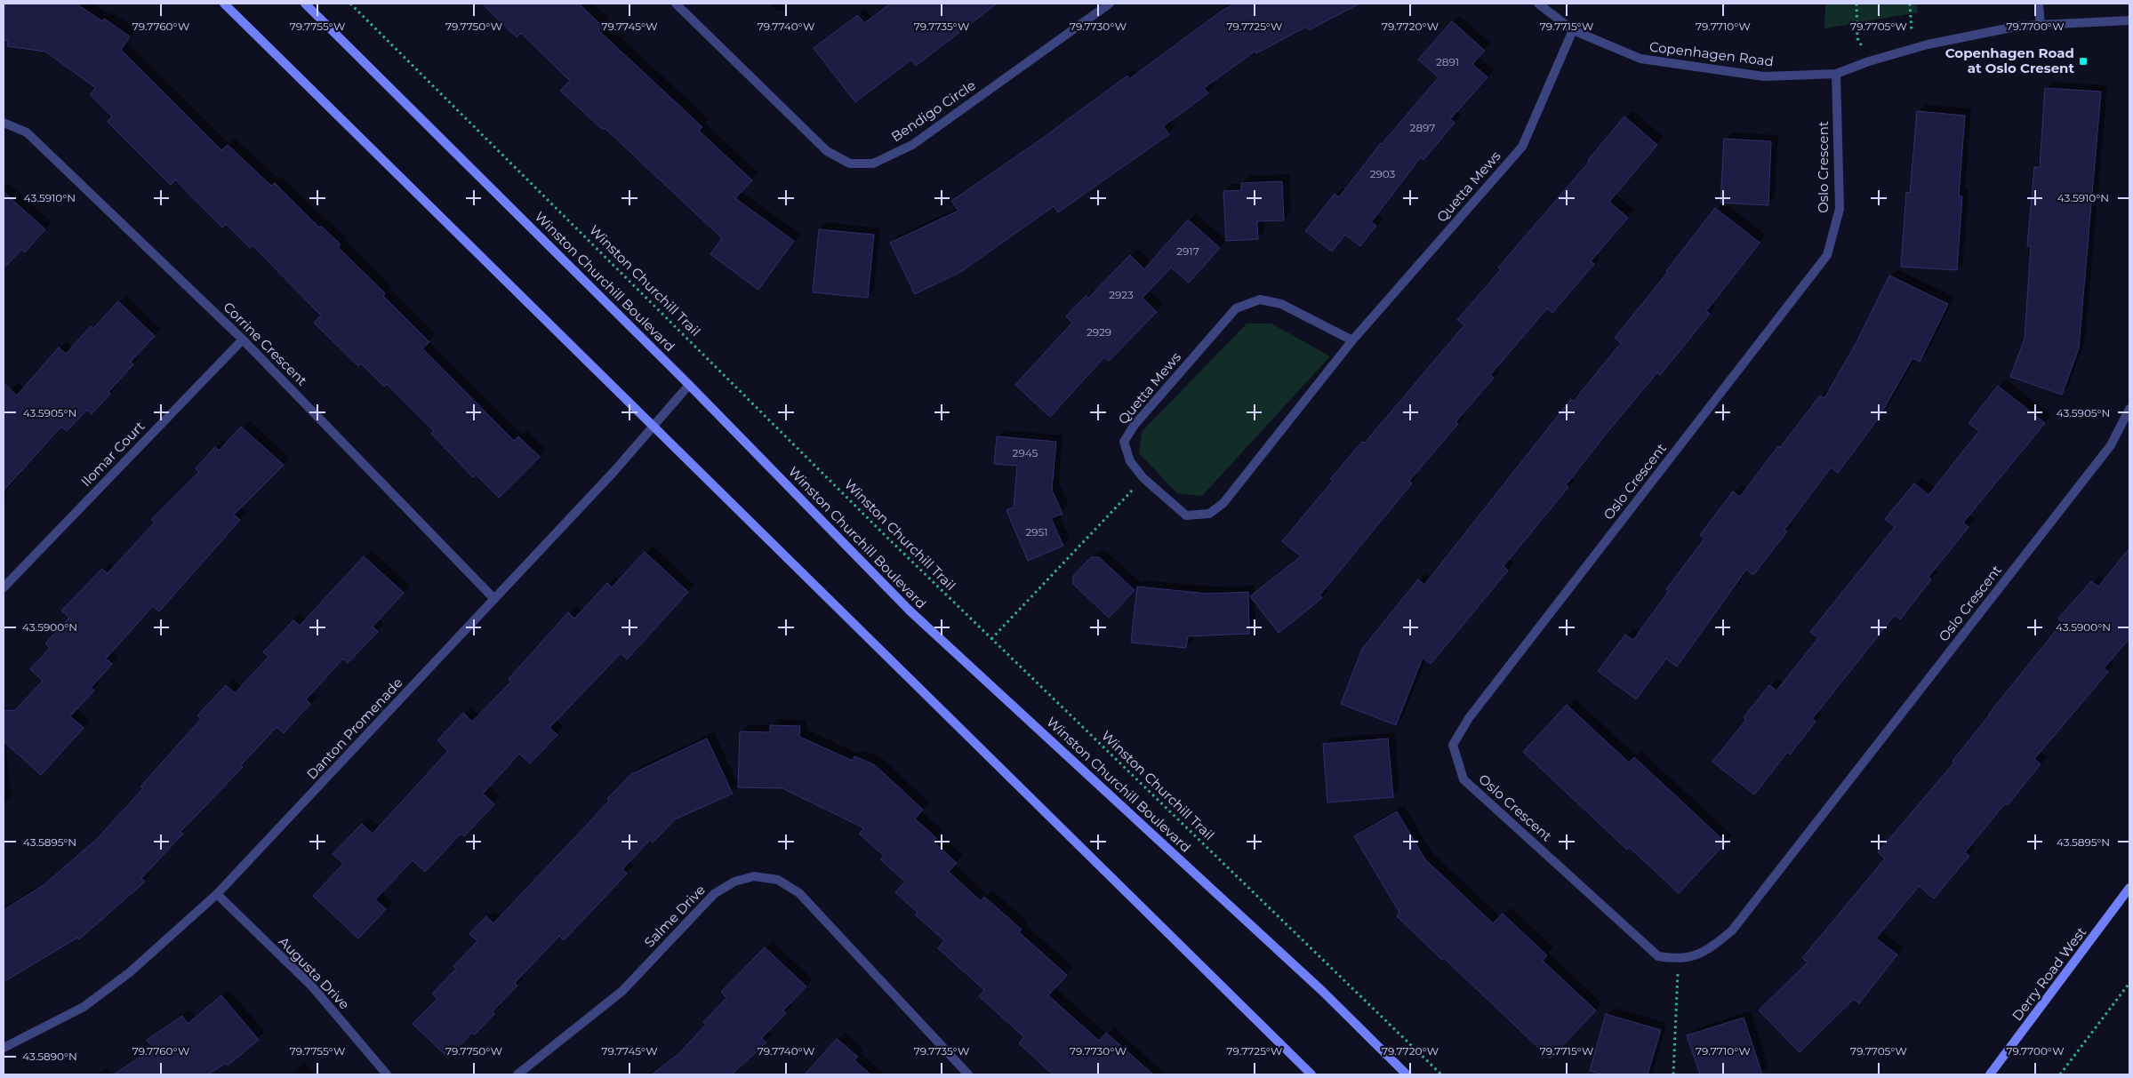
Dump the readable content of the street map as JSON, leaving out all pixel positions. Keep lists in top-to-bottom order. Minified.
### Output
{"streets":{"main road":["Winston Churchill Boulevard","Derry Road West"],"street":["Copenhagen Road","Bendigo Circle","Oslo Crescent","Quetta Mews","Corrine Crescent","Ilomar Court","Danton Promenade","Salme Drive","Augusta Drive"],"path":["Winston Churchill Trail"]},"crossings":[["Copenhagen Road","Oslo Crescent"],["Copenhagen Road","Quetta Mews"],["Winston Churchill Boulevard","Danton Promenade"],["Corrine Crescent","Ilomar Court"],["Corrine Crescent","Danton Promenade"],["Danton Promenade","Augusta Drive"]],"places":{"transit":["Copenhagen Road at Oslo Cresent"]},"house_numbers":["2891","2897","2903","2917","2923","2929","2945","2951"],"coordinates":["79.7760°W","79.7755°W","79.7750°W","79.7745°W","79.7740°W","79.7735°W","79.7730°W","79.7725°W","79.7720°W","79.7715°W","79.7710°W","79.7705°W","79.7700°W","43.5910°N","43.5905°N","43.5900°N","43.5895°N","43.5890°N"]}
